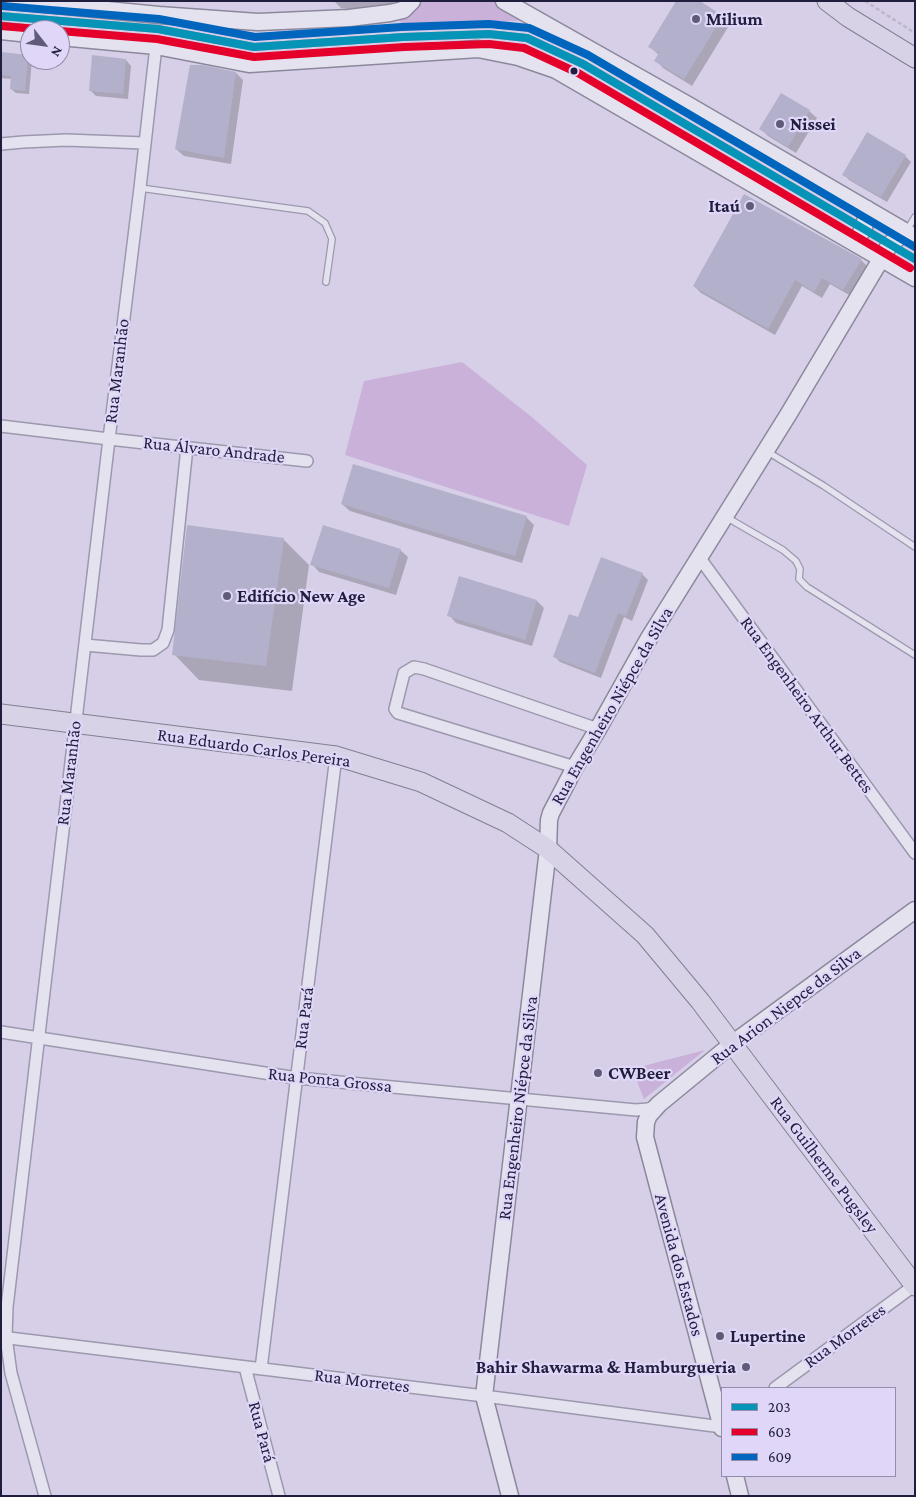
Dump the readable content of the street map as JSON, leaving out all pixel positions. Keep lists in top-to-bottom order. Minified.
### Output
{"streets":{"main road":["Rua Eduardo Carlos Pereira","Rua Guilherme Pugsley"],"street":["Rua Maranhão","Rua Álvaro Andrade","Rua Engenheiro Arthur Bettes","Rua Engenheiro Niépce da Silva","Rua Arion Niepce da Silva","Rua Pará","Rua Ponta Grossa","Avenida dos Estados","Rua Morretes"]},"crossings":[["Rua Maranhão","Rua Álvaro Andrade"],["Rua Maranhão","Rua Eduardo Carlos Pereira"],["Rua Maranhão","Rua Ponta Grossa"],["Rua Maranhão","Rua Morretes"],["Rua Engenheiro Arthur Bettes","Rua Engenheiro Niépce da Silva"],["Rua Engenheiro Niépce da Silva","Rua Eduardo Carlos Pereira"],["Rua Engenheiro Niépce da Silva","Rua Ponta Grossa"],["Rua Engenheiro Niépce da Silva","Rua Morretes"],["Rua Eduardo Carlos Pereira","Rua Arion Niepce da Silva"],["Rua Eduardo Carlos Pereira","Rua Pará"],["Rua Eduardo Carlos Pereira","Rua Guilherme Pugsley"],["Rua Arion Niepce da Silva","Rua Ponta Grossa"],["Rua Arion Niepce da Silva","Rua Guilherme Pugsley"],["Rua Arion Niepce da Silva","Avenida dos Estados"],["Rua Pará","Rua Ponta Grossa"],["Rua Pará","Rua Morretes"],["Rua Ponta Grossa","Avenida dos Estados"],["Rua Guilherme Pugsley","Rua Morretes"]],"places":["Milium","Nissei","Itaú","Edifício New Age","CWBeer","Lupertine","Bahir Shawarma & Hamburgueria"],"lines":["transit line 609","transit line 203","transit line 603"],"legend":["203","603","609"],"north":"bottom right"}
